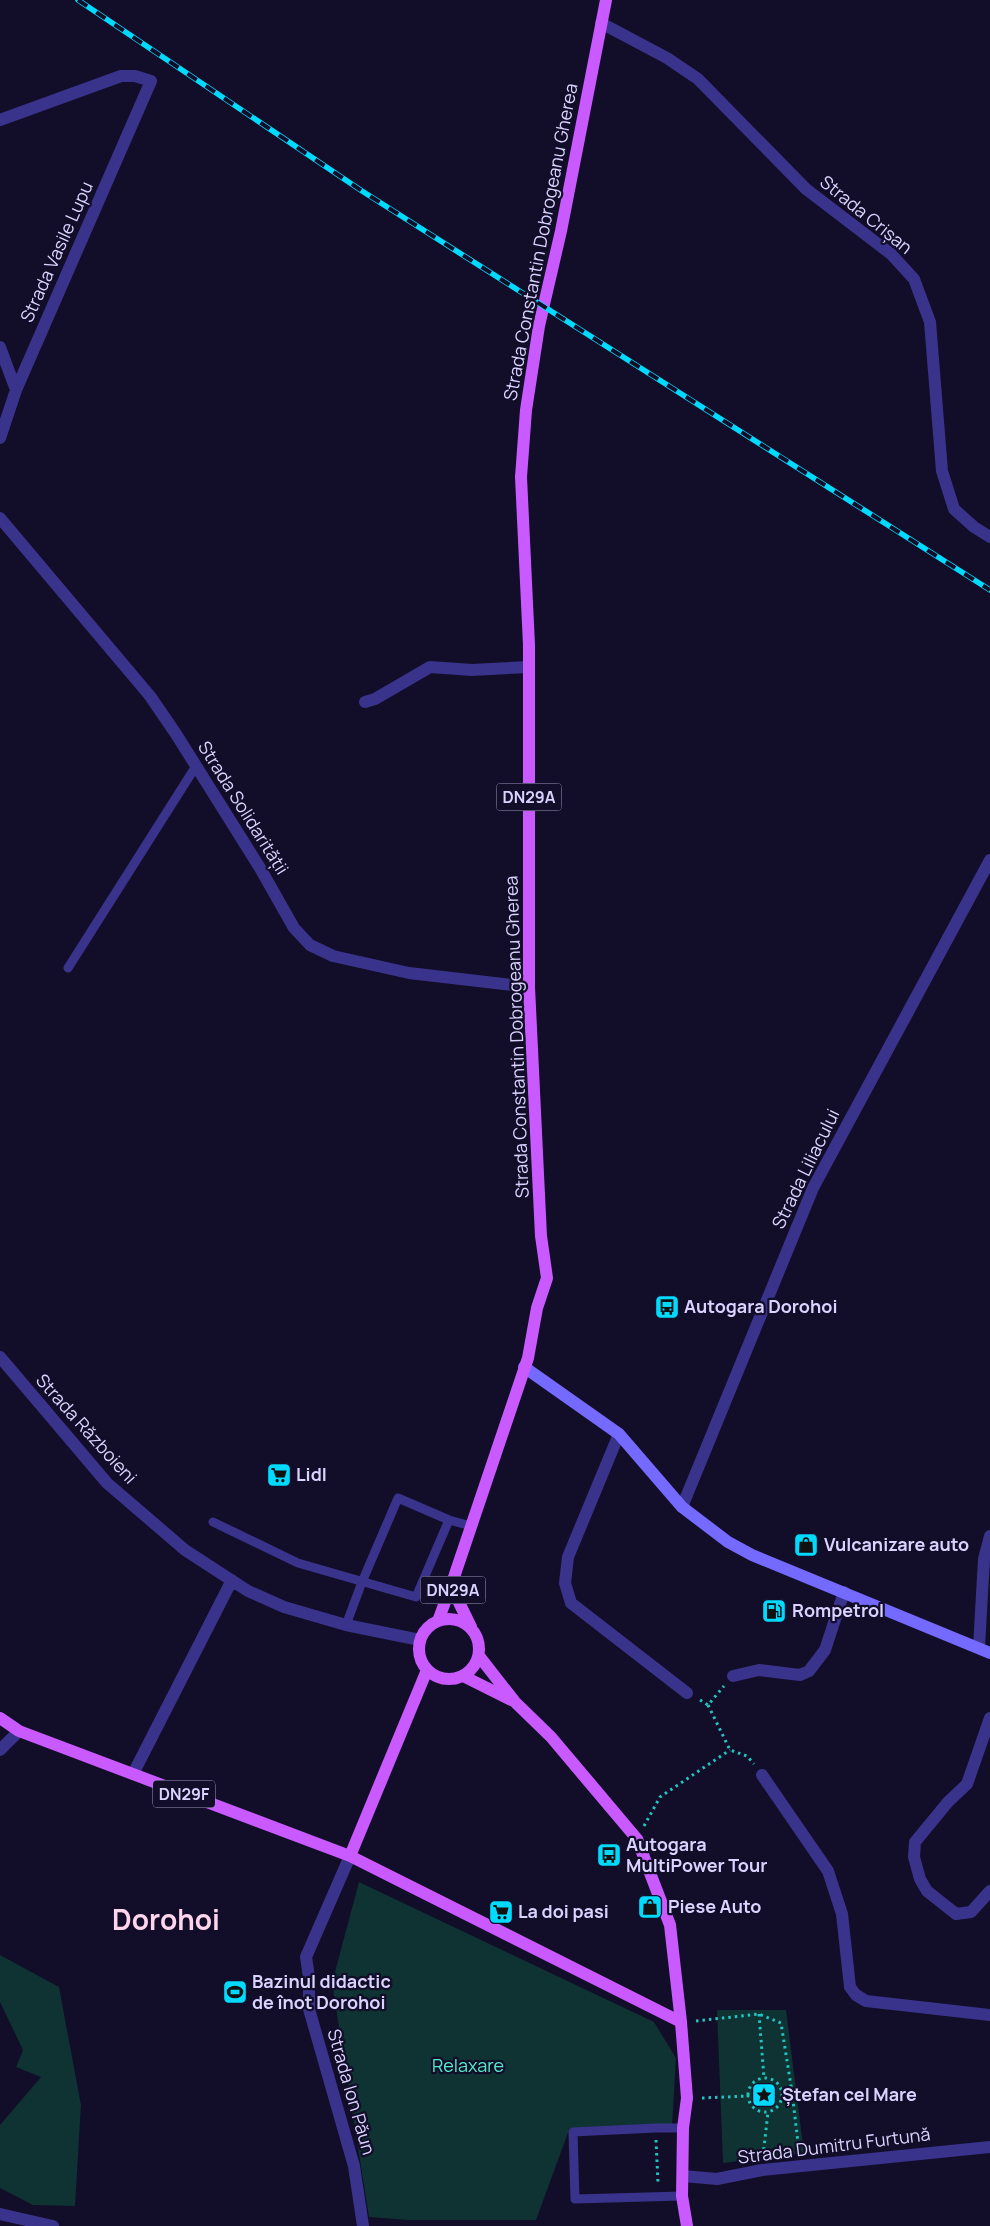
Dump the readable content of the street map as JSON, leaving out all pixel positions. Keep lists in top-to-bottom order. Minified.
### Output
{"streets":{"main road":["Strada Constantin Dobrogeanu Gherea","DN29A","DN29F"],"street":["Strada Crișan","Strada Vasile Lupu","Strada Solidarității","Strada Liliacului","Strada Războieni","Strada Ion Păun","Strada Dumitru Furtună"]},"crossings":[["Strada Crișan","Strada Constantin Dobrogeanu Gherea"],["Strada Constantin Dobrogeanu Gherea","DN29A"],["Strada Constantin Dobrogeanu Gherea","Strada Solidarității"],["Strada Constantin Dobrogeanu Gherea","Strada Războieni"],["DN29A","Strada Războieni"],["DN29F","Strada Ion Păun"]],"districts":["Dorohoi"],"parks":["Relaxare"],"places":{"bus stop":["Autogara Dorohoi","Autogara MultiPower Tour"],"supermarket":["Lidl","La doi pasi"],"shop":["Vulcanizare auto","Piese Auto"],"fuel station":["Rompetrol"],"sports":["Bazinul didactic de înot Dorohoi"],"place":["Ștefan cel Mare"]}}
